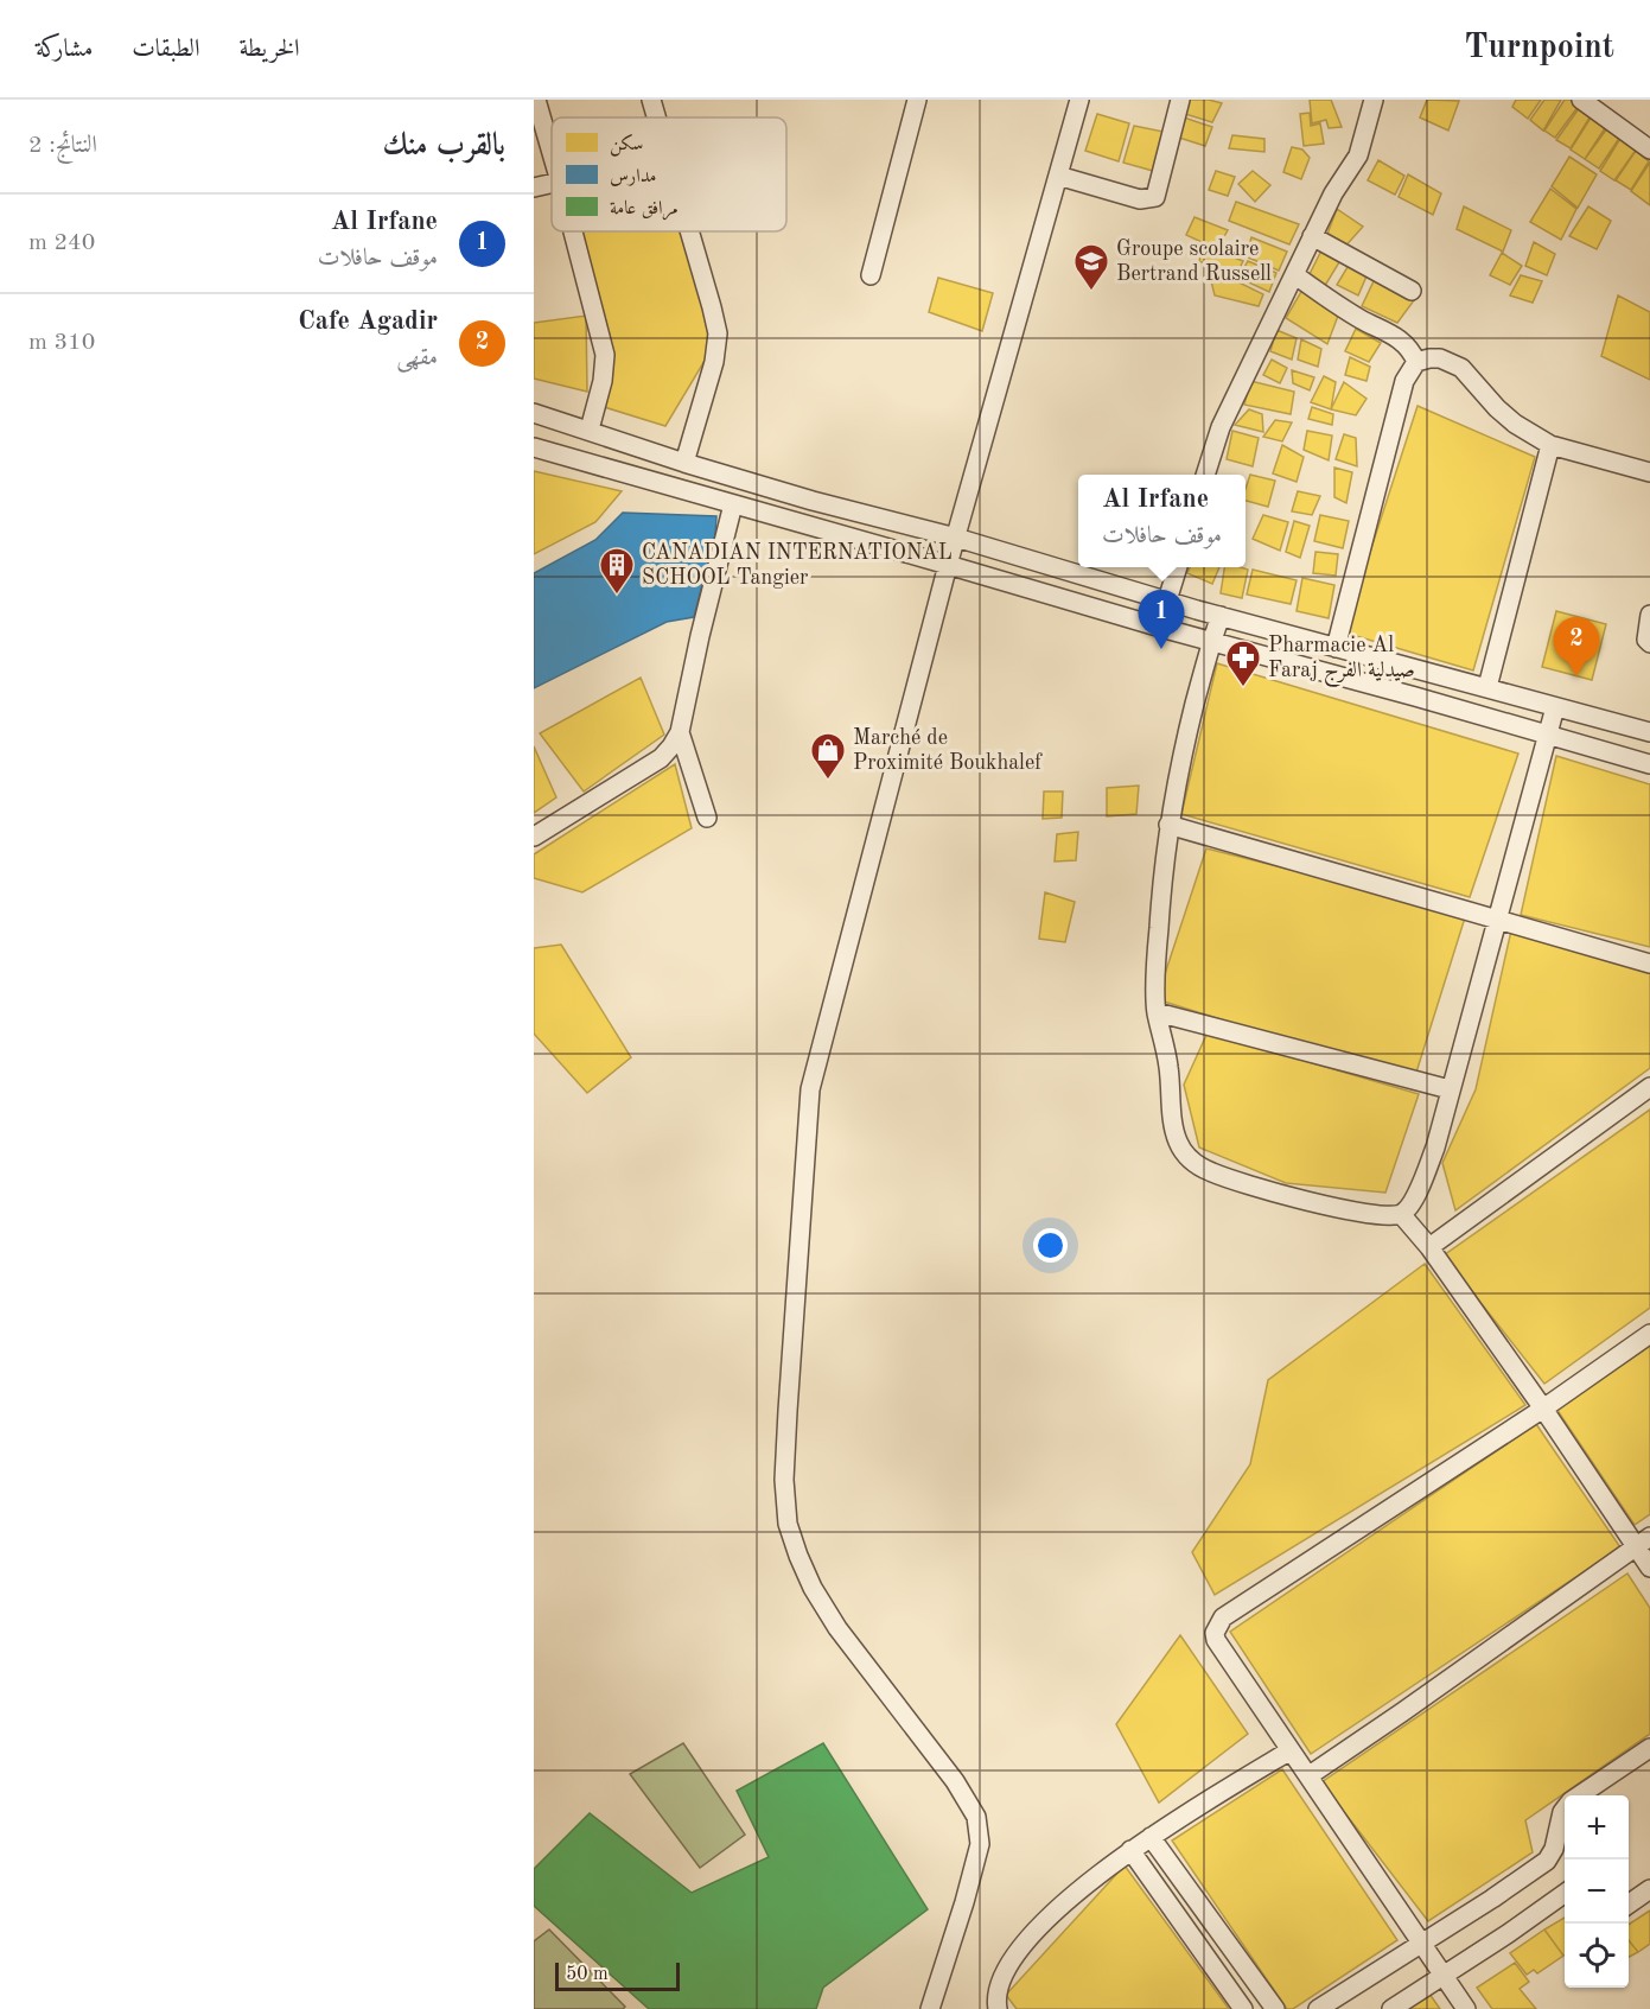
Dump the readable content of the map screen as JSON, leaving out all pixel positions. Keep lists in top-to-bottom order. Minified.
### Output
{"places":{"school or university":["Groupe scolaire Bertrand Russell"],"building":["CANADIAN INTERNATIONAL SCHOOL Tangier"],"pharmacy":["Pharmacie Al Faraj صيدلية الفرج"],"shop":["Marché de Proximité Boukhalef"]},"legend":["سكن","مدارس","مرافق عامة"],"scale_bar":"50 m","page":{"header":"Turnpoint","nav":["الخريطة","الطبقات","مشاركة"],"heading":["بالقرب منك","النتائج: 2"],"list":[{"mark":"1","name":"Al Irfane","note":"موقف حافلات","value":"240 m"},{"mark":"2","name":"Cafe Agadir","note":"مقهى","value":"310 m"}],"popup":["Al Irfane","موقف حافلات"],"pins":["1","2"],"map_buttons":["+","−"],"scale":"50 m"}}
